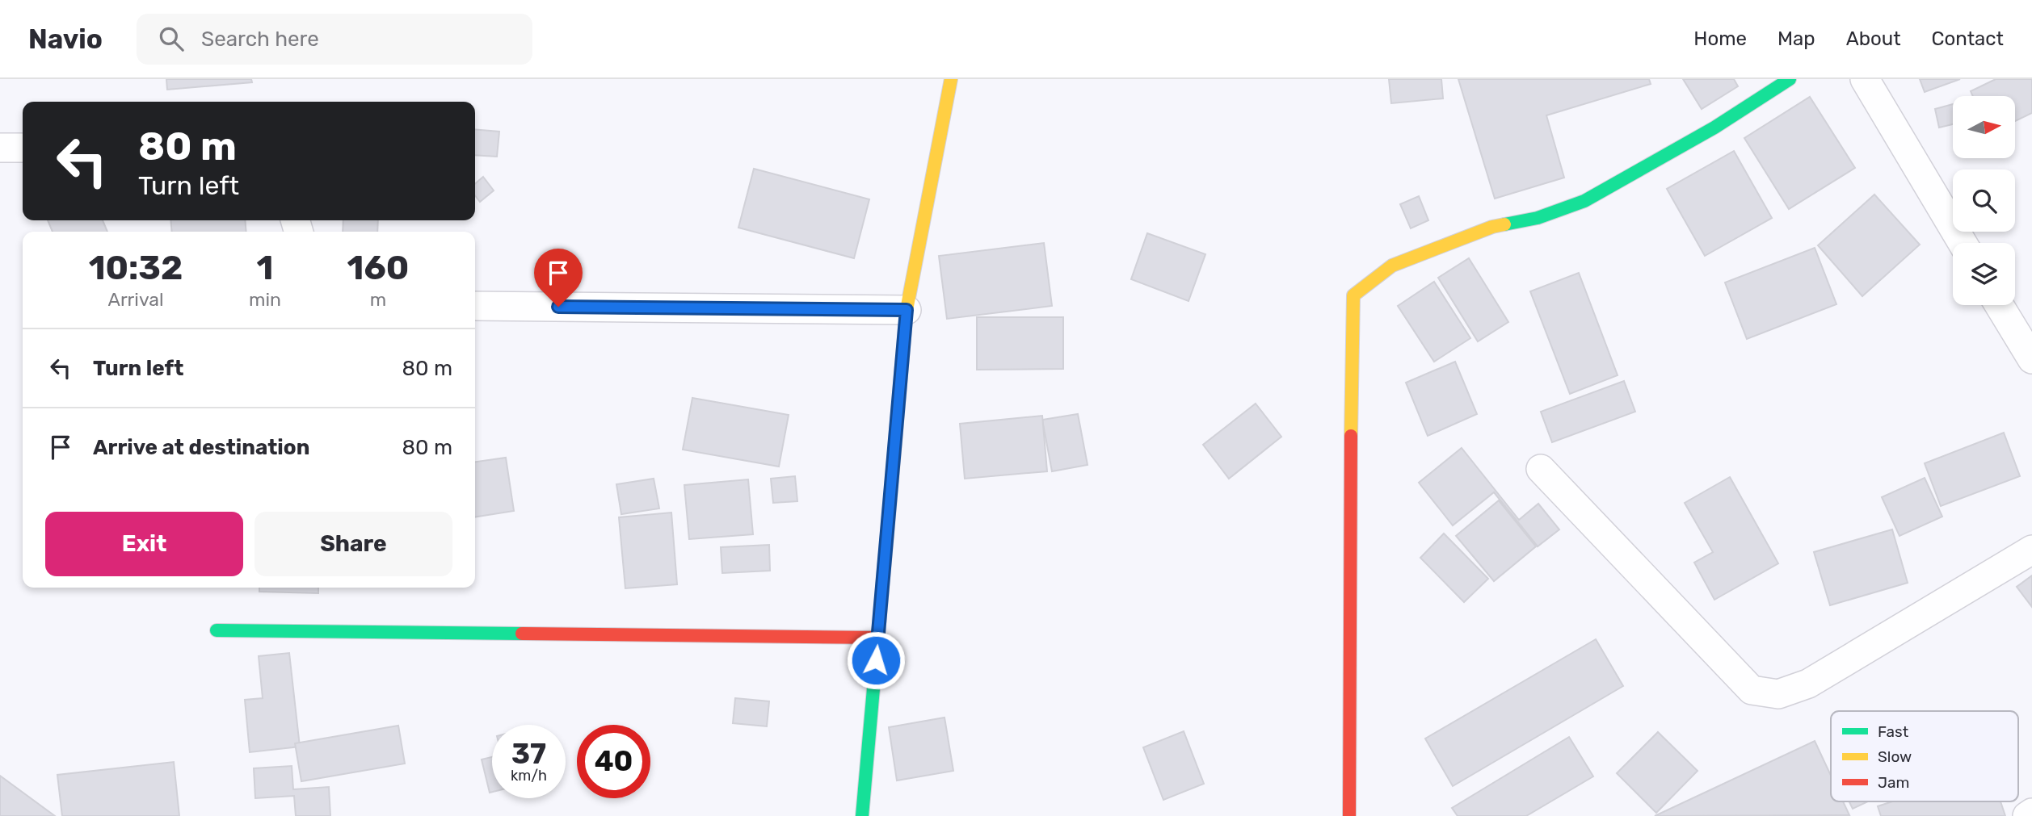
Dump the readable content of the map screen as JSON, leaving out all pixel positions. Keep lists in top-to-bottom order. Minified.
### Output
{"legend":["Fast","Slow","Jam"],"north":"right","page":{"header":"Navio","search":"Search here","nav":["Home","Map","About","Contact"],"turn":["80 m","Turn left"],"eta":["10:32","Arrival","1","min","160","m"],"list":[{"name":"Turn left","value":"80 m"},{"name":"Arrive at destination","value":"80 m"}],"buttons":["Exit","Share"],"speed":"37 km/h","limit":"40"}}
